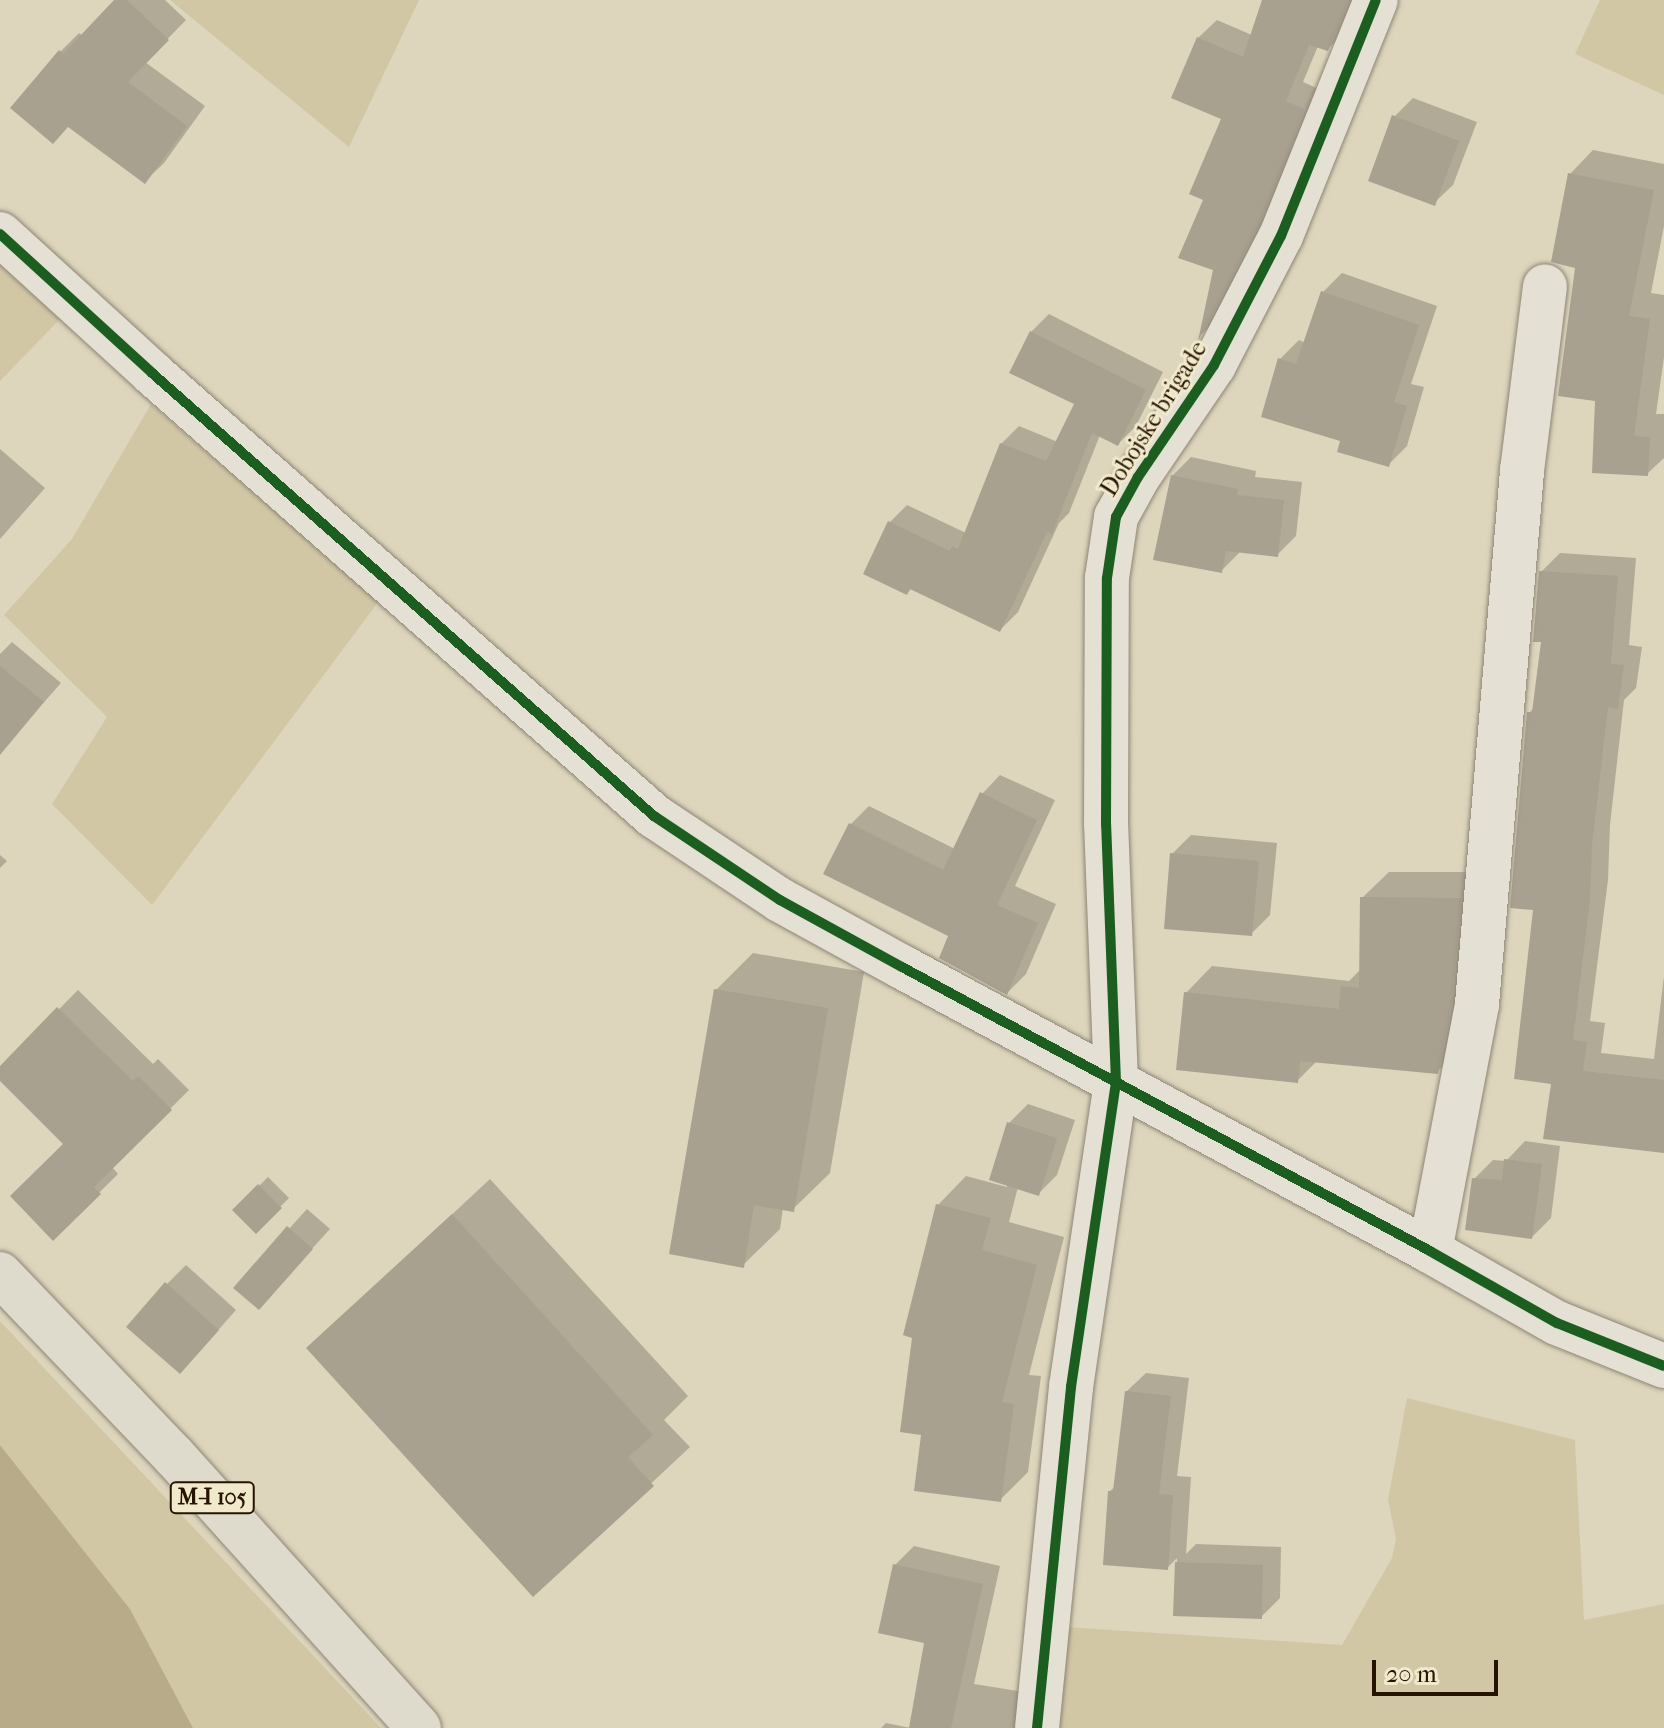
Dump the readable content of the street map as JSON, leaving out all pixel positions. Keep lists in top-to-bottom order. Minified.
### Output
{"streets":{"main road":["M-I 105"],"street":["Dobojske brigade"]},"scale_bar":"20 m"}
